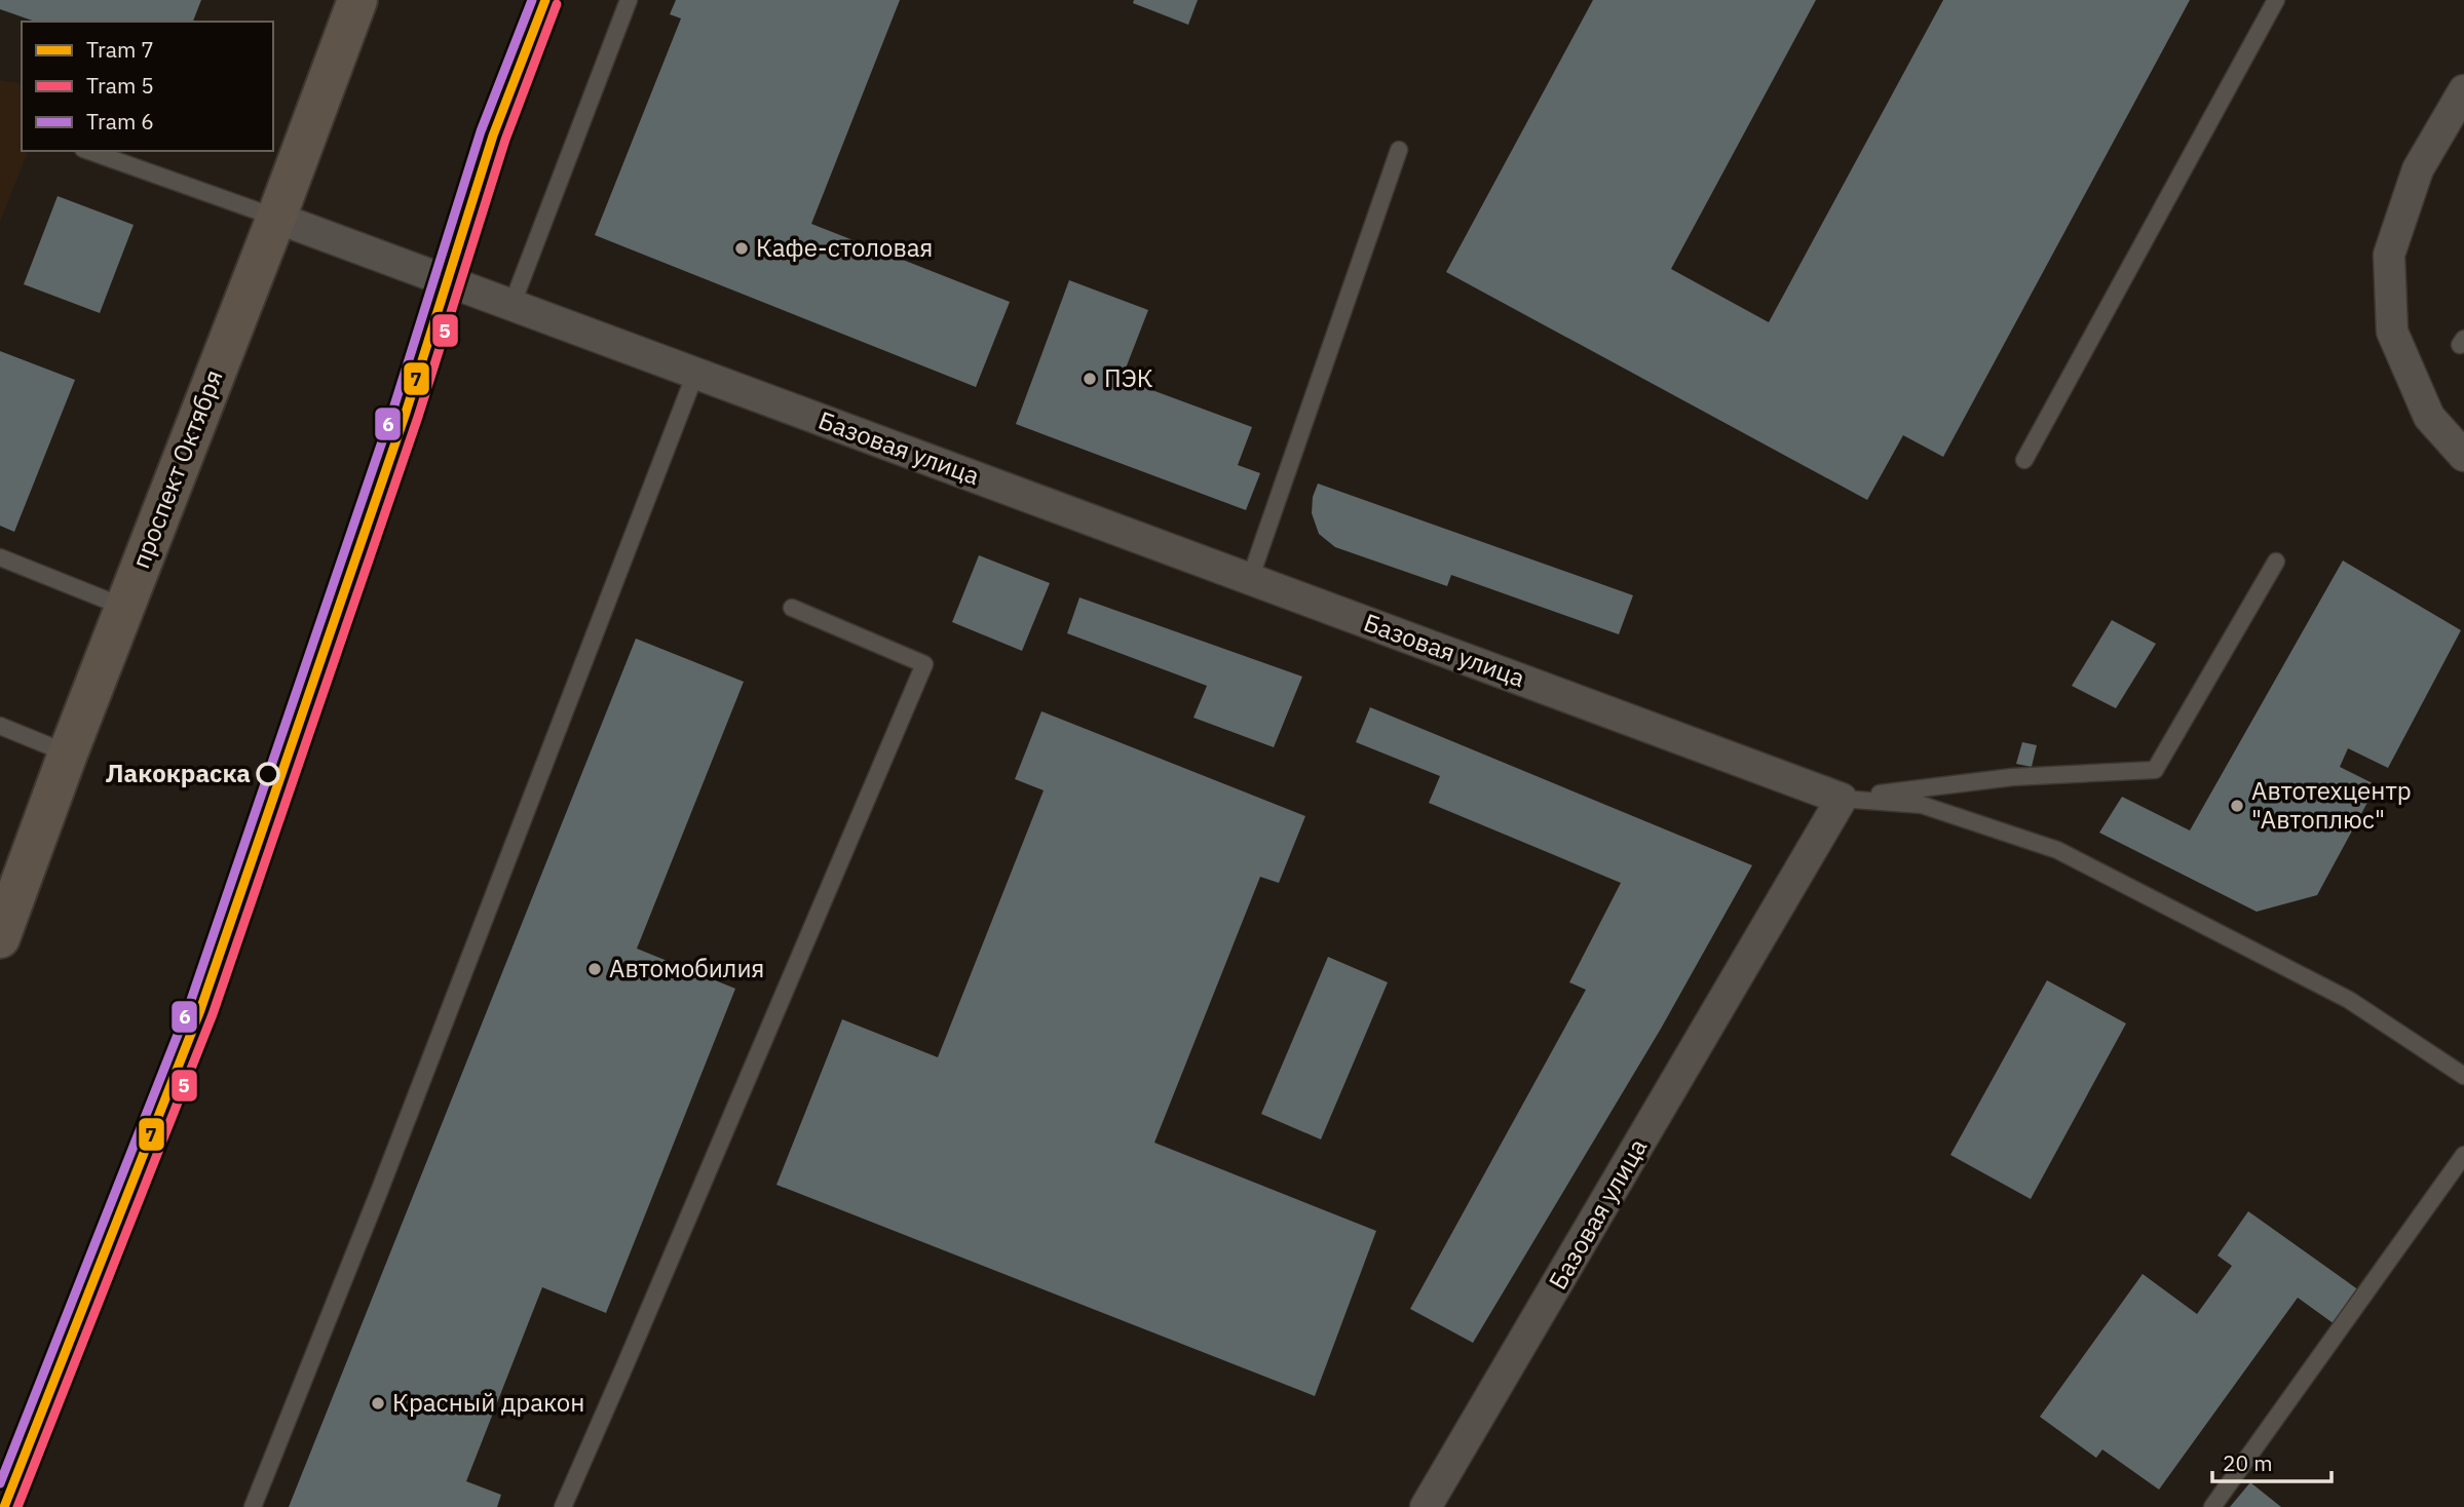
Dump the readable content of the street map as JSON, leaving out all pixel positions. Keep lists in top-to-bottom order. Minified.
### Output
{"streets":{"main road":["проспект Октября"],"street":["Базовая улица"]},"crossings":[["Базовая улица","проспект Октября"]],"places":["Кафе-столовая","ПЭК","Лакокраска","Автотехцентр \"Автоплюс\"","Автомобилия","Красный дракон"],"lines":["tram line 7","tram line 6","tram line 5"],"legend":["Tram 7","Tram 5","Tram 6"],"scale_bar":"20 m"}
